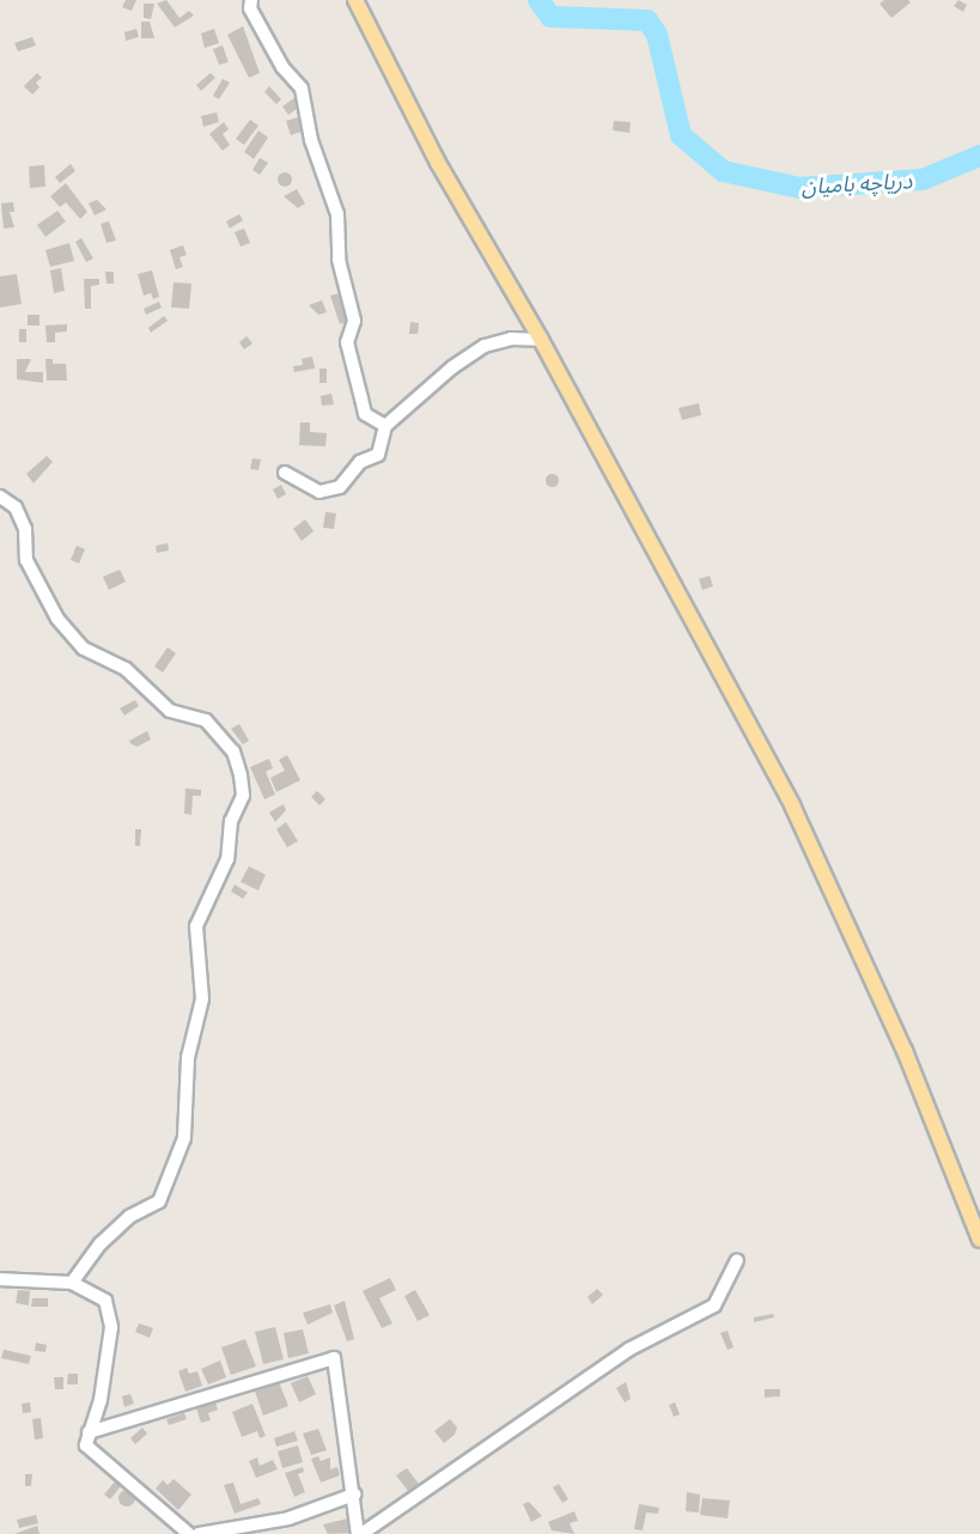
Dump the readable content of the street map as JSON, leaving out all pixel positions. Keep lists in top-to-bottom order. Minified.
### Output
{"water":["دریاچه بامیان"]}
